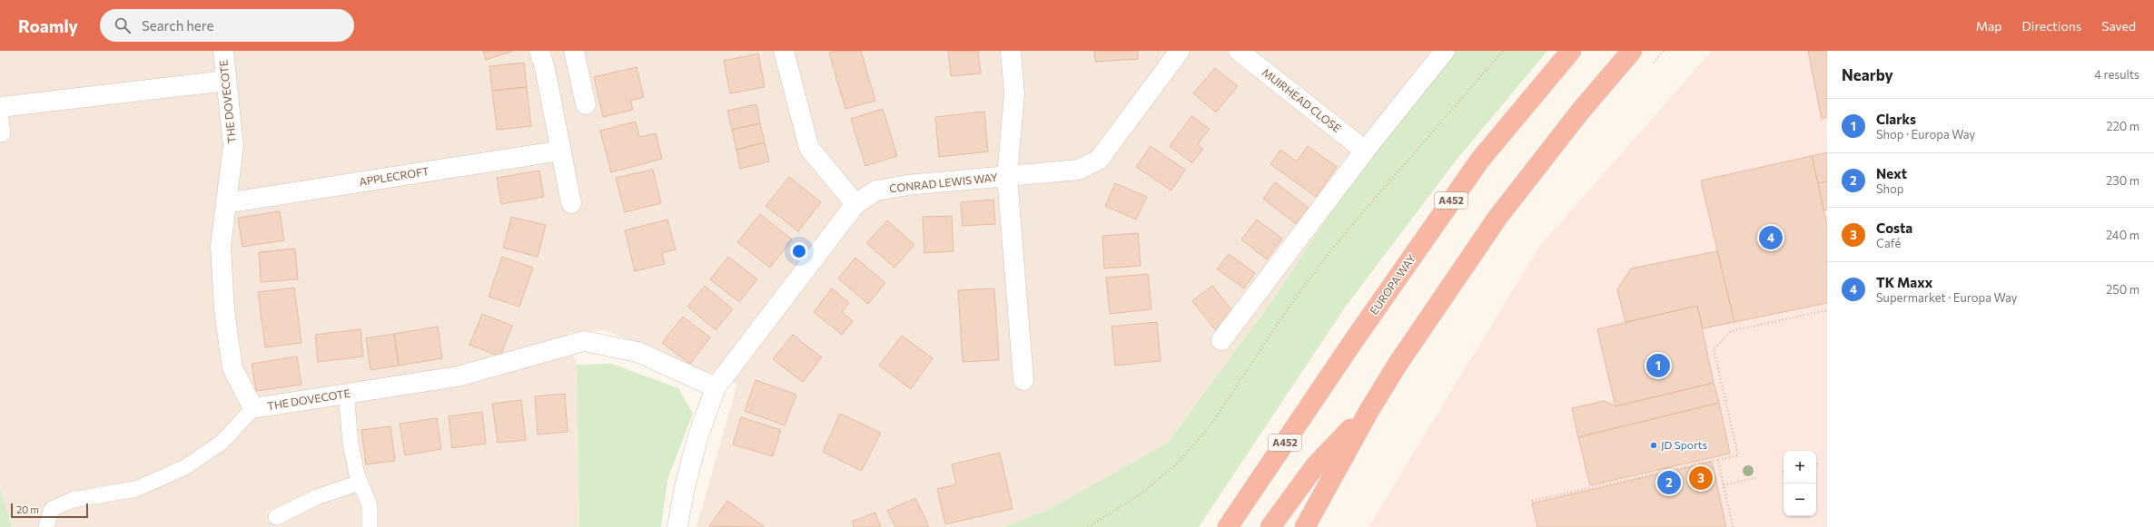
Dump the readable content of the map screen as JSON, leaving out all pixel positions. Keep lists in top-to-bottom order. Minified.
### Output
{"streets":{"highway":["A452","EUROPA WAY"],"street":["MUIRHEAD CLOSE","THE DOVECOTE","APPLECROFT","CONRAD LEWIS WAY"]},"crossings":[["THE DOVECOTE","APPLECROFT"],["THE DOVECOTE","CONRAD LEWIS WAY"]],"places":["JD Sports"],"scale_bar":"20 m","page":{"header":"Roamly","search":"Search here","nav":["Map","Directions","Saved"],"heading":["Nearby","4 results"],"list":[{"mark":"1","name":"Clarks","note":"Shop · Europa Way","value":"220 m"},{"mark":"2","name":"Next","note":"Shop","value":"230 m"},{"mark":"3","name":"Costa","note":"Café","value":"240 m"},{"mark":"4","name":"TK Maxx","note":"Supermarket · Europa Way","value":"250 m"}],"pins":["4","1","3","2"],"map_buttons":["+","−"],"scale":"20 m"}}
